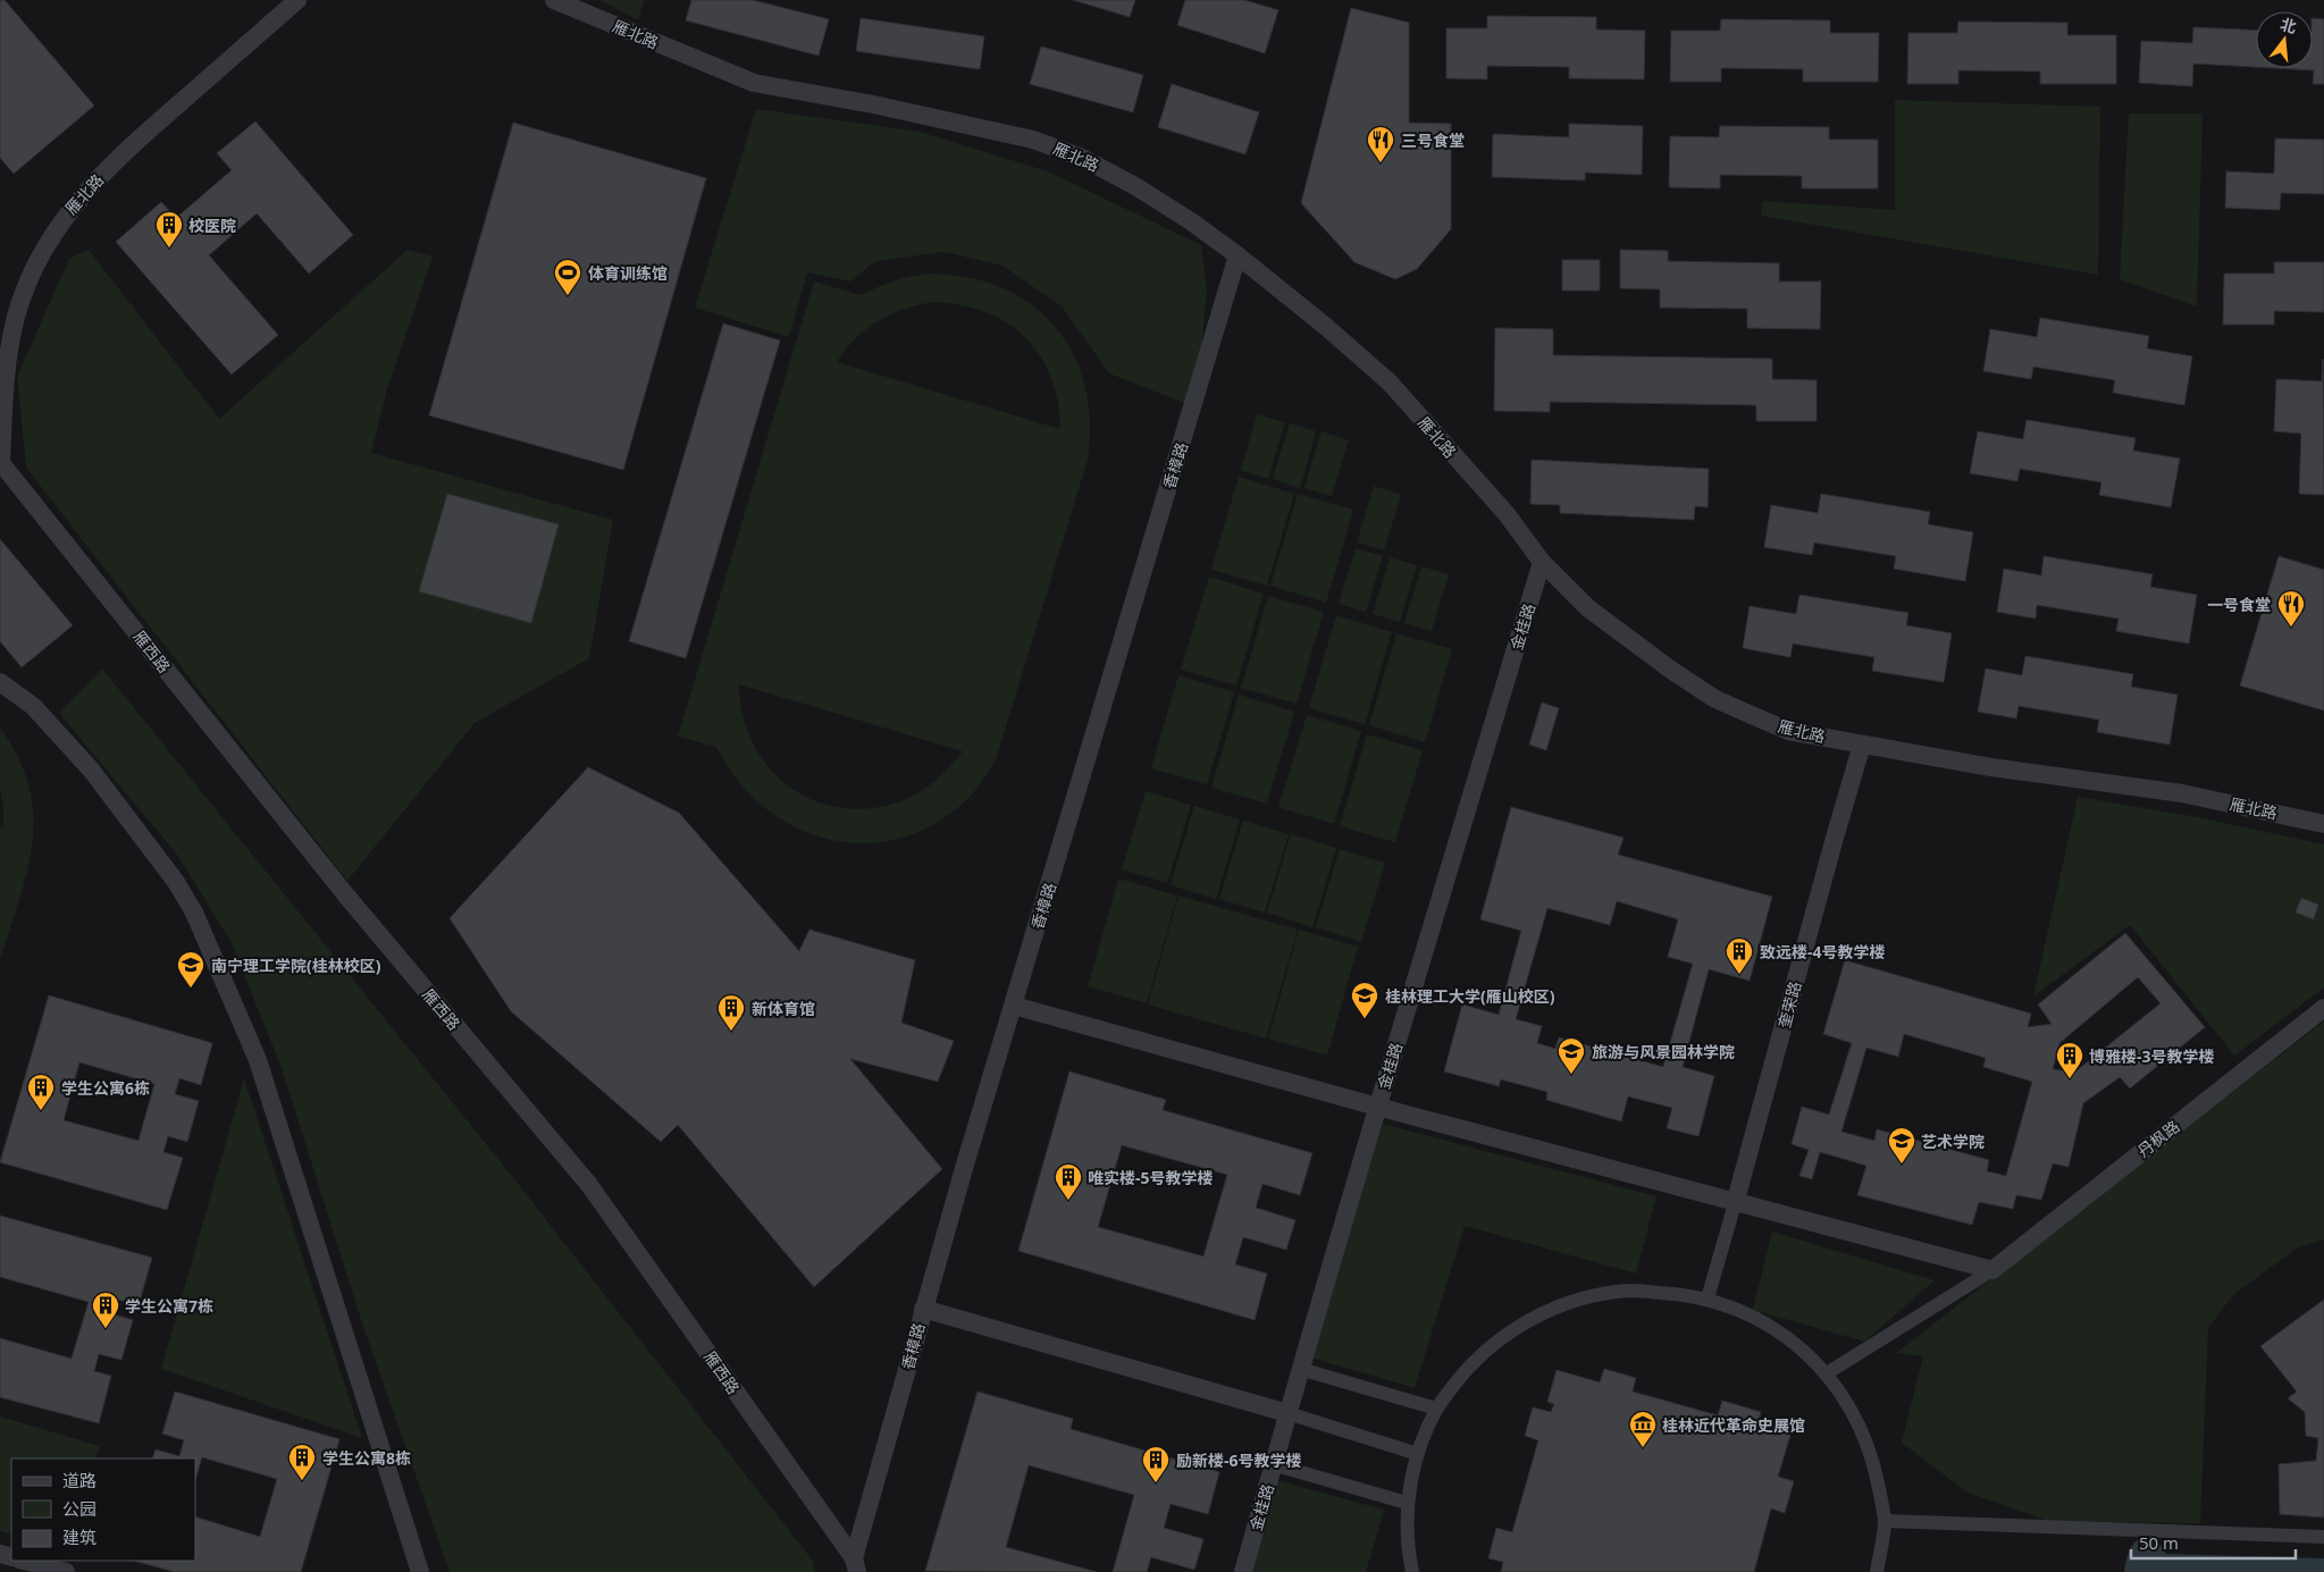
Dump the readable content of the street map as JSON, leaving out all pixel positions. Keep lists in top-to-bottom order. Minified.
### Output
{"streets":{"street":["雁北路","香樟路","金桂路","雁西路","奎荣路","丹枫路"]},"crossings":[["雁北路","香樟路"],["雁北路","金桂路"],["雁北路","雁西路"],["雁北路","奎荣路"],["香樟路","雁西路"]],"places":{"restaurant":["三号食堂","一号食堂"],"building":["校医院","致远楼-4号教学楼","新体育馆","博雅楼-3号教学楼","学生公寓6栋","唯实楼-5号教学楼","学生公寓7栋","学生公寓8栋","励新楼-6号教学楼"],"sports":["体育训练馆"],"school or university":["南宁理工学院(桂林校区)","桂林理工大学(雁山校区)","旅游与风景园林学院","艺术学院"],"museum":["桂林近代革命史展馆"]},"legend":["道路","公园","建筑"],"scale_bar":"50 m","north":"top"}
